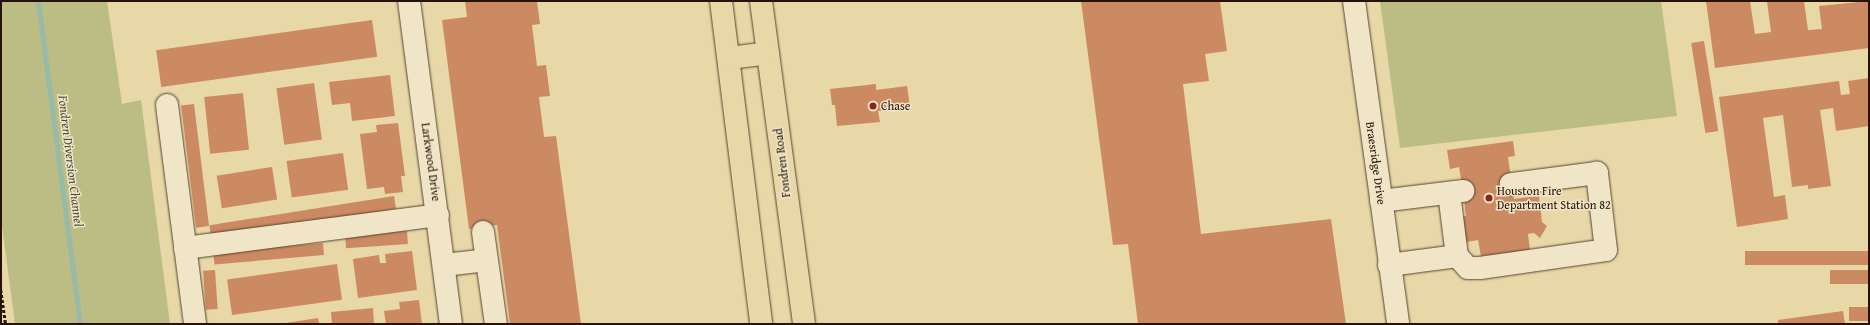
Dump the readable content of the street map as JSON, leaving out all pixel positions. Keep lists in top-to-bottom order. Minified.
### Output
{"streets":{"main road":["Fondren Road"],"street":["Larkwood Drive","Braesridge Drive"]},"water":["Fondren Diversion Channel"],"places":["Chase","Houston Fire Department Station 82"]}
